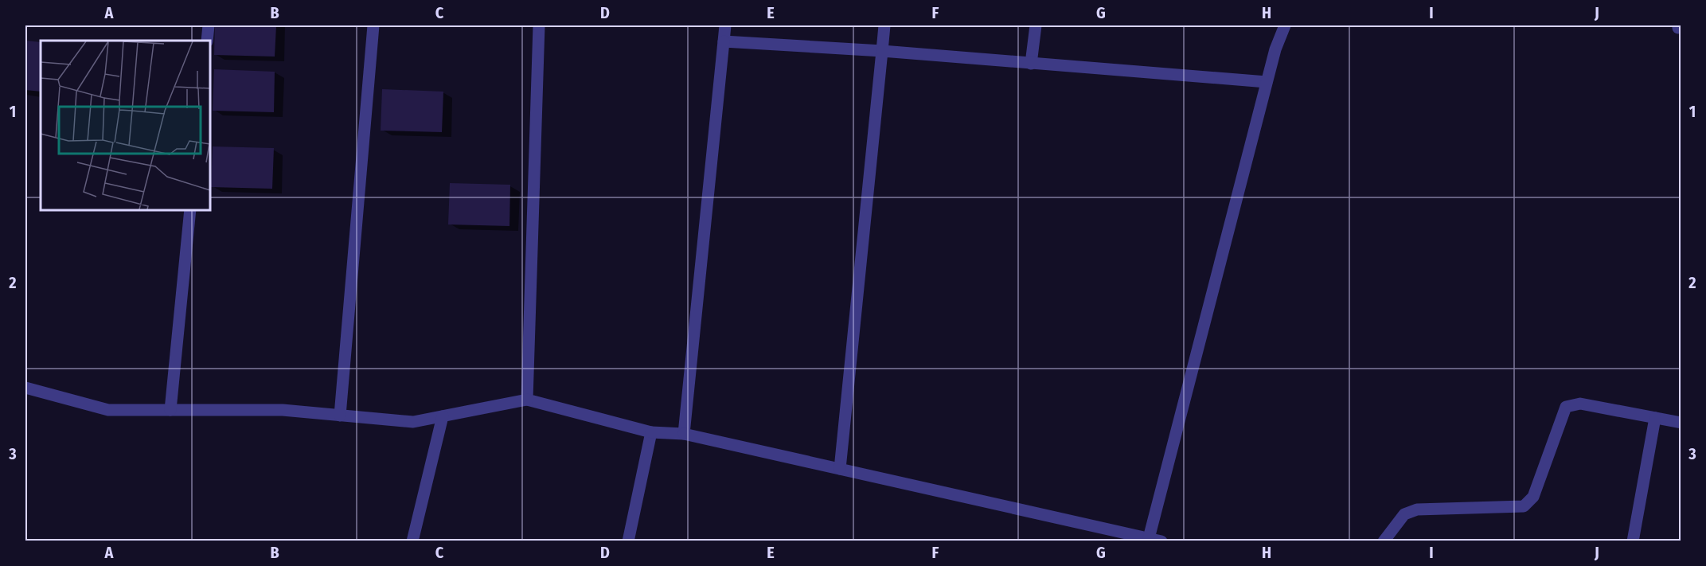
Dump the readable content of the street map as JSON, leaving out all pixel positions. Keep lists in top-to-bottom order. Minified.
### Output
{"grid":{"columns":["A","B","C","D","E","F","G","H","I","J"],"rows":["1","2","3"]}}
